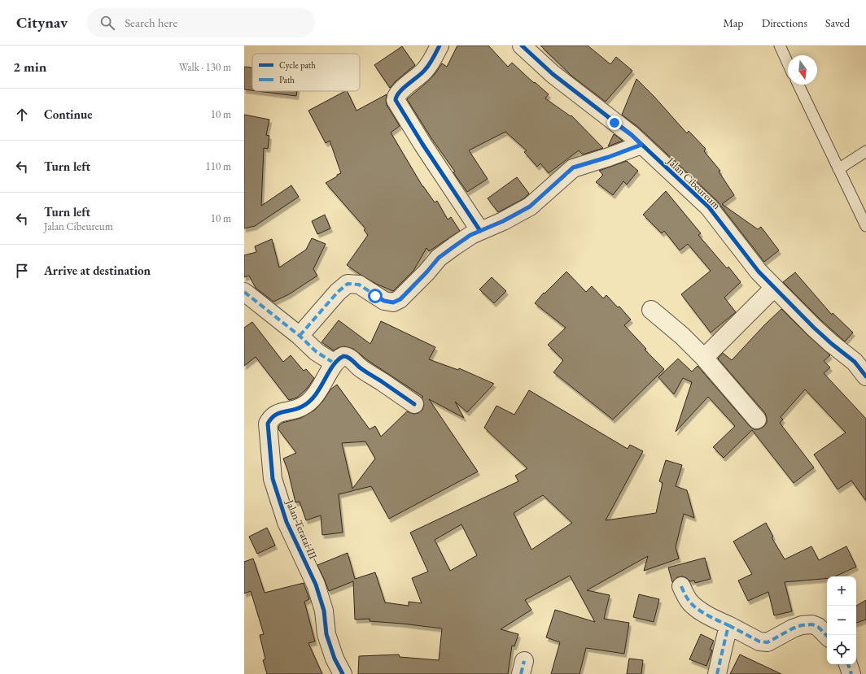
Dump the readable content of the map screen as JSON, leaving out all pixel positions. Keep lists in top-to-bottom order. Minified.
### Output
{"streets":{"street":["Jalan Cibeureum","Jalan Teratai III"]},"legend":["Cycle path","Path"],"north":"bottom","page":{"header":"Citynav","search":"Search here","nav":["Map","Directions","Saved"],"heading":["2 min","Walk · 130 m"],"list":[["Continue","10 m"],["Turn left","110 m"],["Turn left","Jalan Cibeureum","10 m"],"Arrive at destination"],"map_buttons":["+","−"]}}
